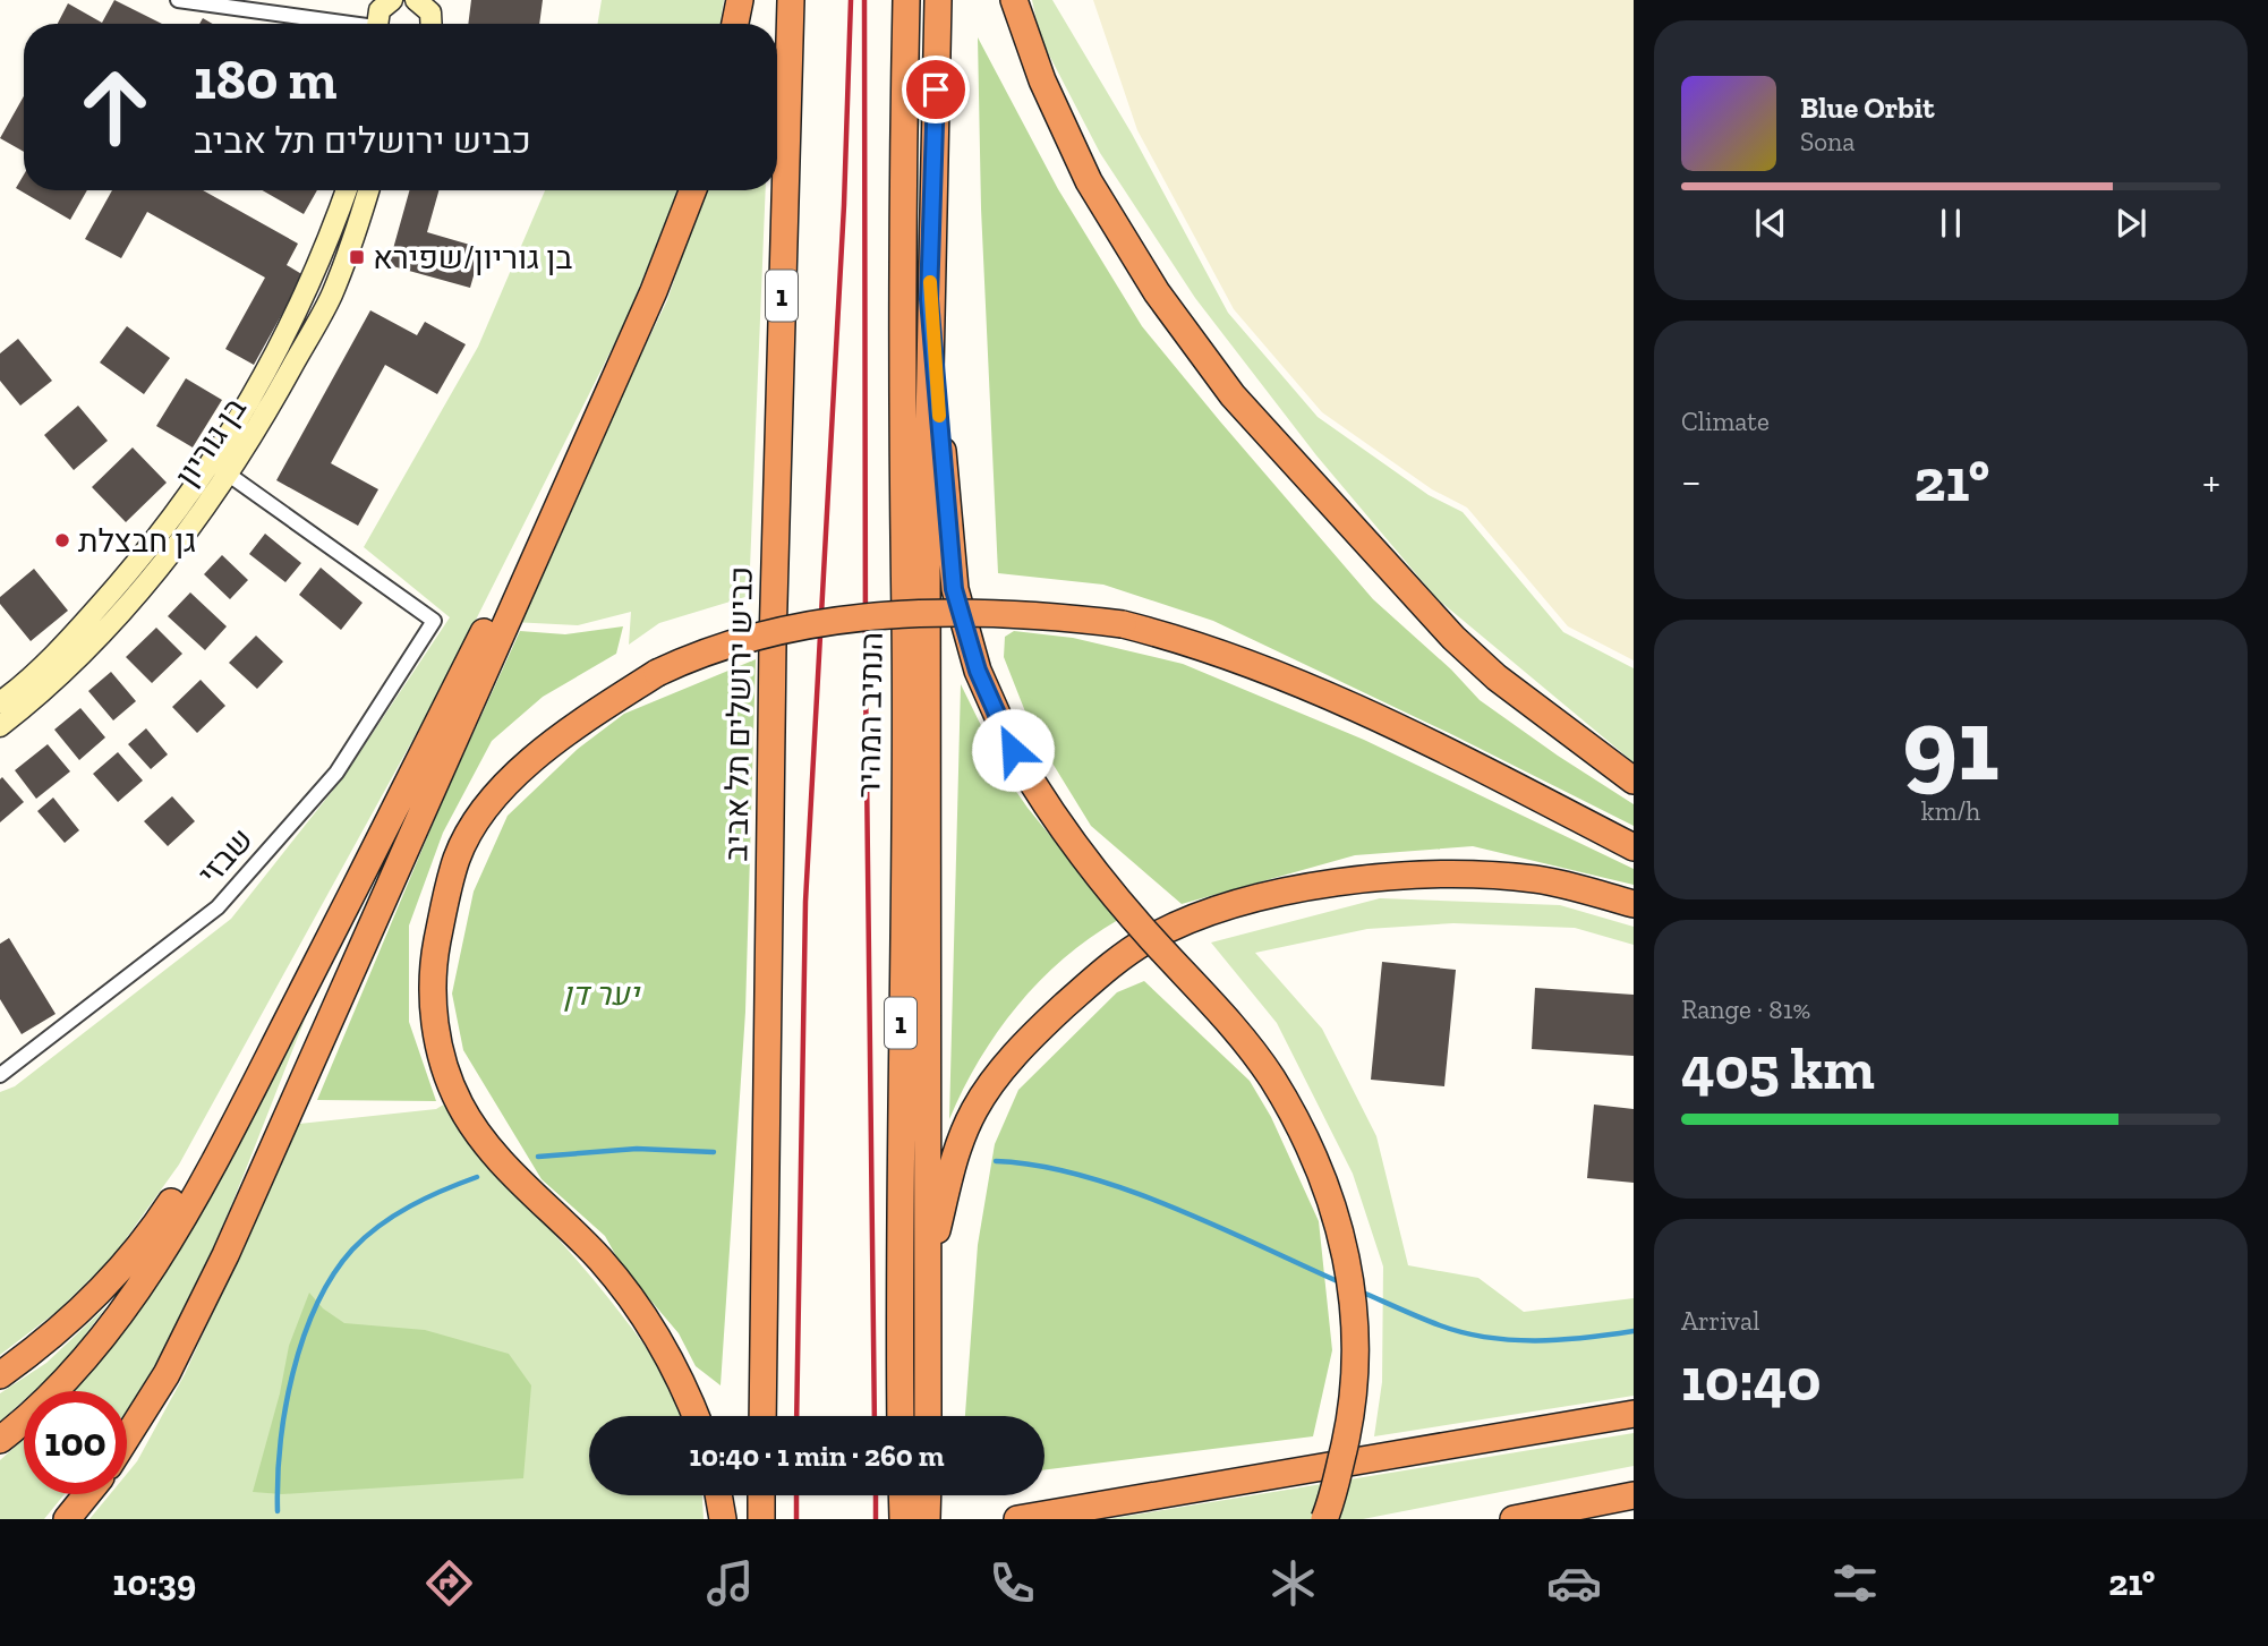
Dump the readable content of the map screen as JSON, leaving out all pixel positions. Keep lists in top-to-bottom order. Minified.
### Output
{"streets":{"highway":["1","כביש ירושלים תל אביב","הנתיב המהיר"],"street":["בן גוריון","שבזי"]},"crossings":[["בן גוריון","שבזי"]],"parks":["יער דן"],"places":{"transit":["בן גוריון/שפירא"],"other":["גן חבצלת"]},"page":{"turn":["180 m","כביש ירושלים תל אביב"],"song":["Blue Orbit","Sona"],"tile":["Climate",["91","km/h"],["Range · 81%","405 km"],["Arrival","10:40"]],"heat":["−","21°","+"],"limit":"100","trip":"10:40 · 1 min · 260 m","tabs":["10:39","21°"]}}
